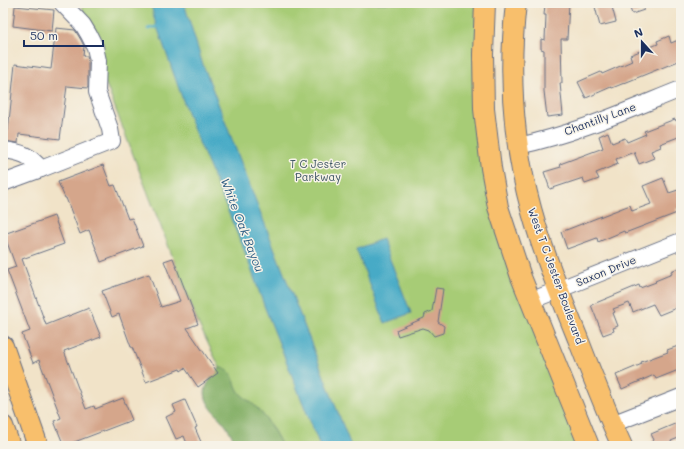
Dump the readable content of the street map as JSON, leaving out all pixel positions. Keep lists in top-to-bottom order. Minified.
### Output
{"streets":{"main road":["West T C Jester Boulevard"],"street":["Chantilly Lane","Saxon Drive"]},"crossings":[["Chantilly Lane","West T C Jester Boulevard"],["Saxon Drive","West T C Jester Boulevard"]],"water":["White Oak Bayou"],"parks":["T C Jester Parkway"],"scale_bar":"50 m","north":"top"}
